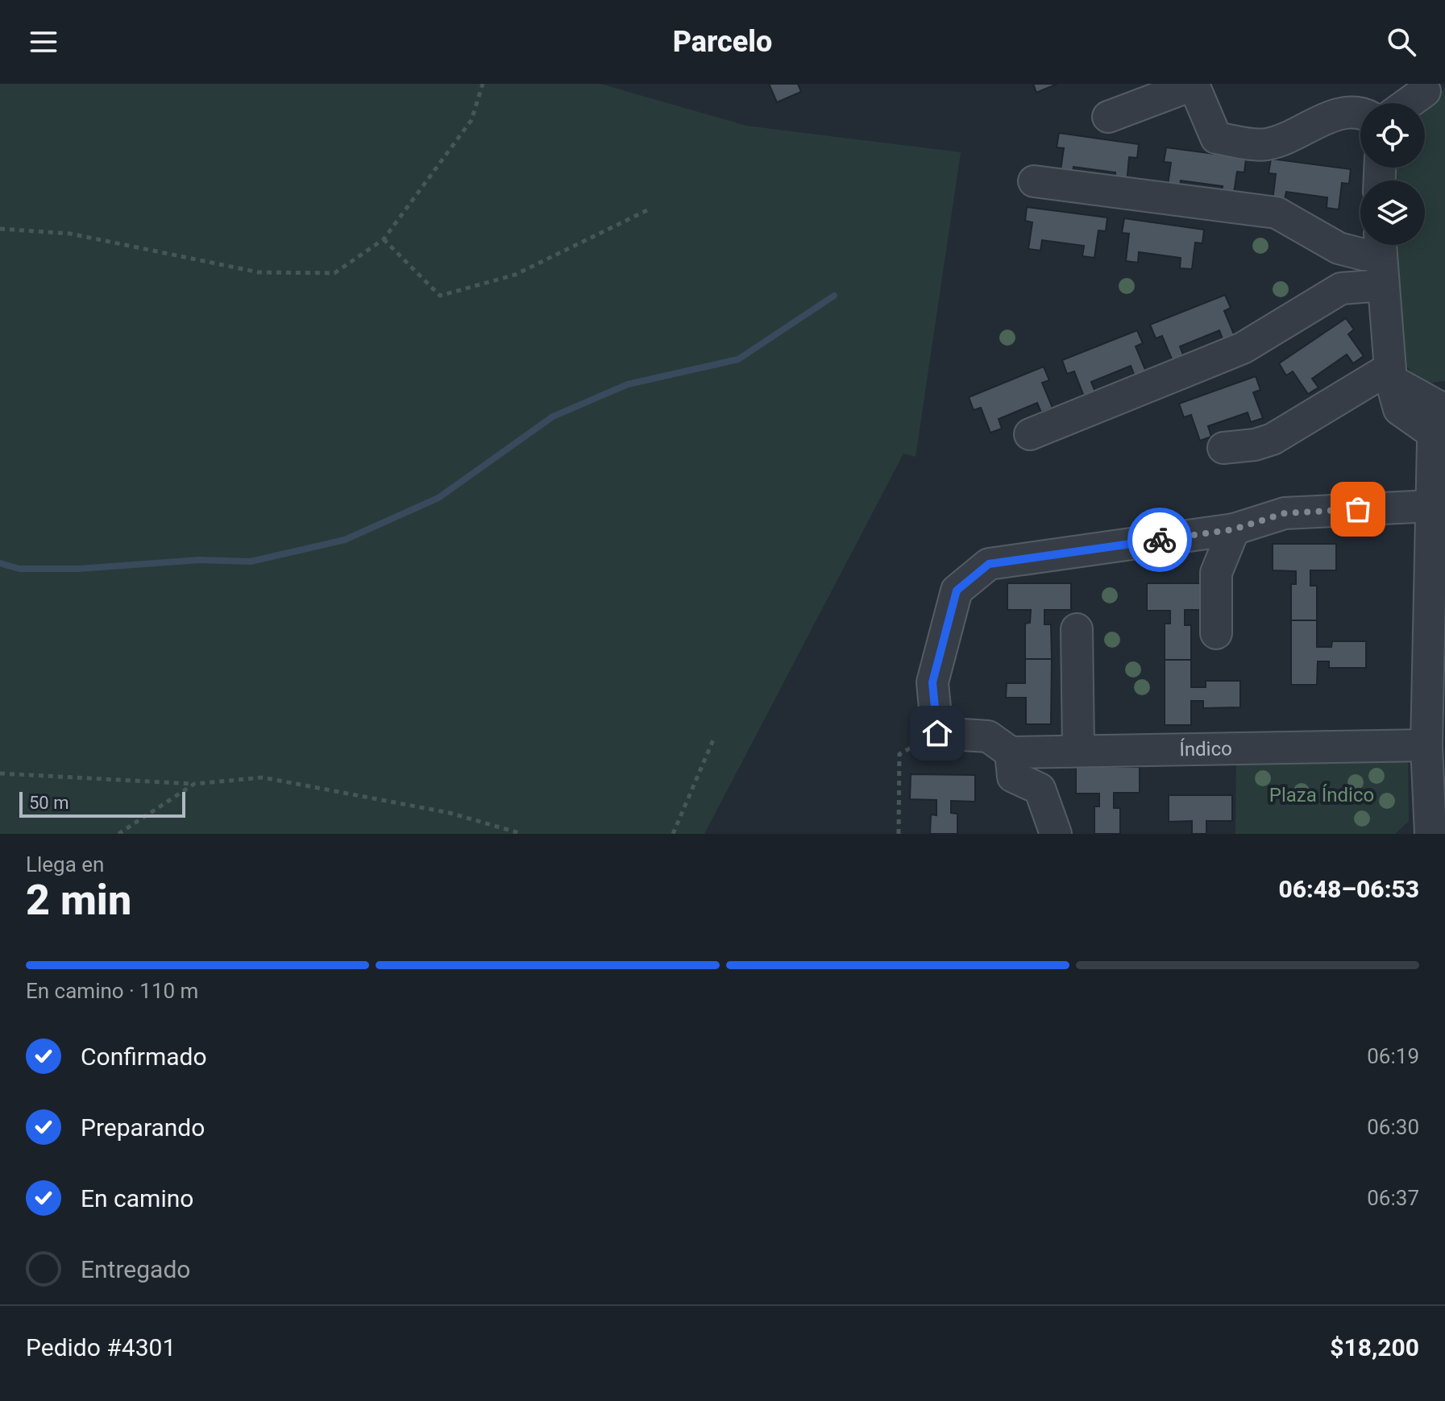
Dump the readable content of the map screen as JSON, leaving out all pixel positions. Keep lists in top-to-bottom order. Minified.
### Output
{"streets":{"street":["Índico"]},"parks":["Plaza Índico"],"scale_bar":"50 m","page":{"header":"Parcelo","scale":"50 m","heading":["2 min","Llega en","06:48–06:53"],"panel":["Pedido #4301","$18,200"],"bar":"En camino · 110 m","list":[["Confirmado","06:19"],["Preparando","06:30"],["En camino","06:37"],"Entregado"]}}
